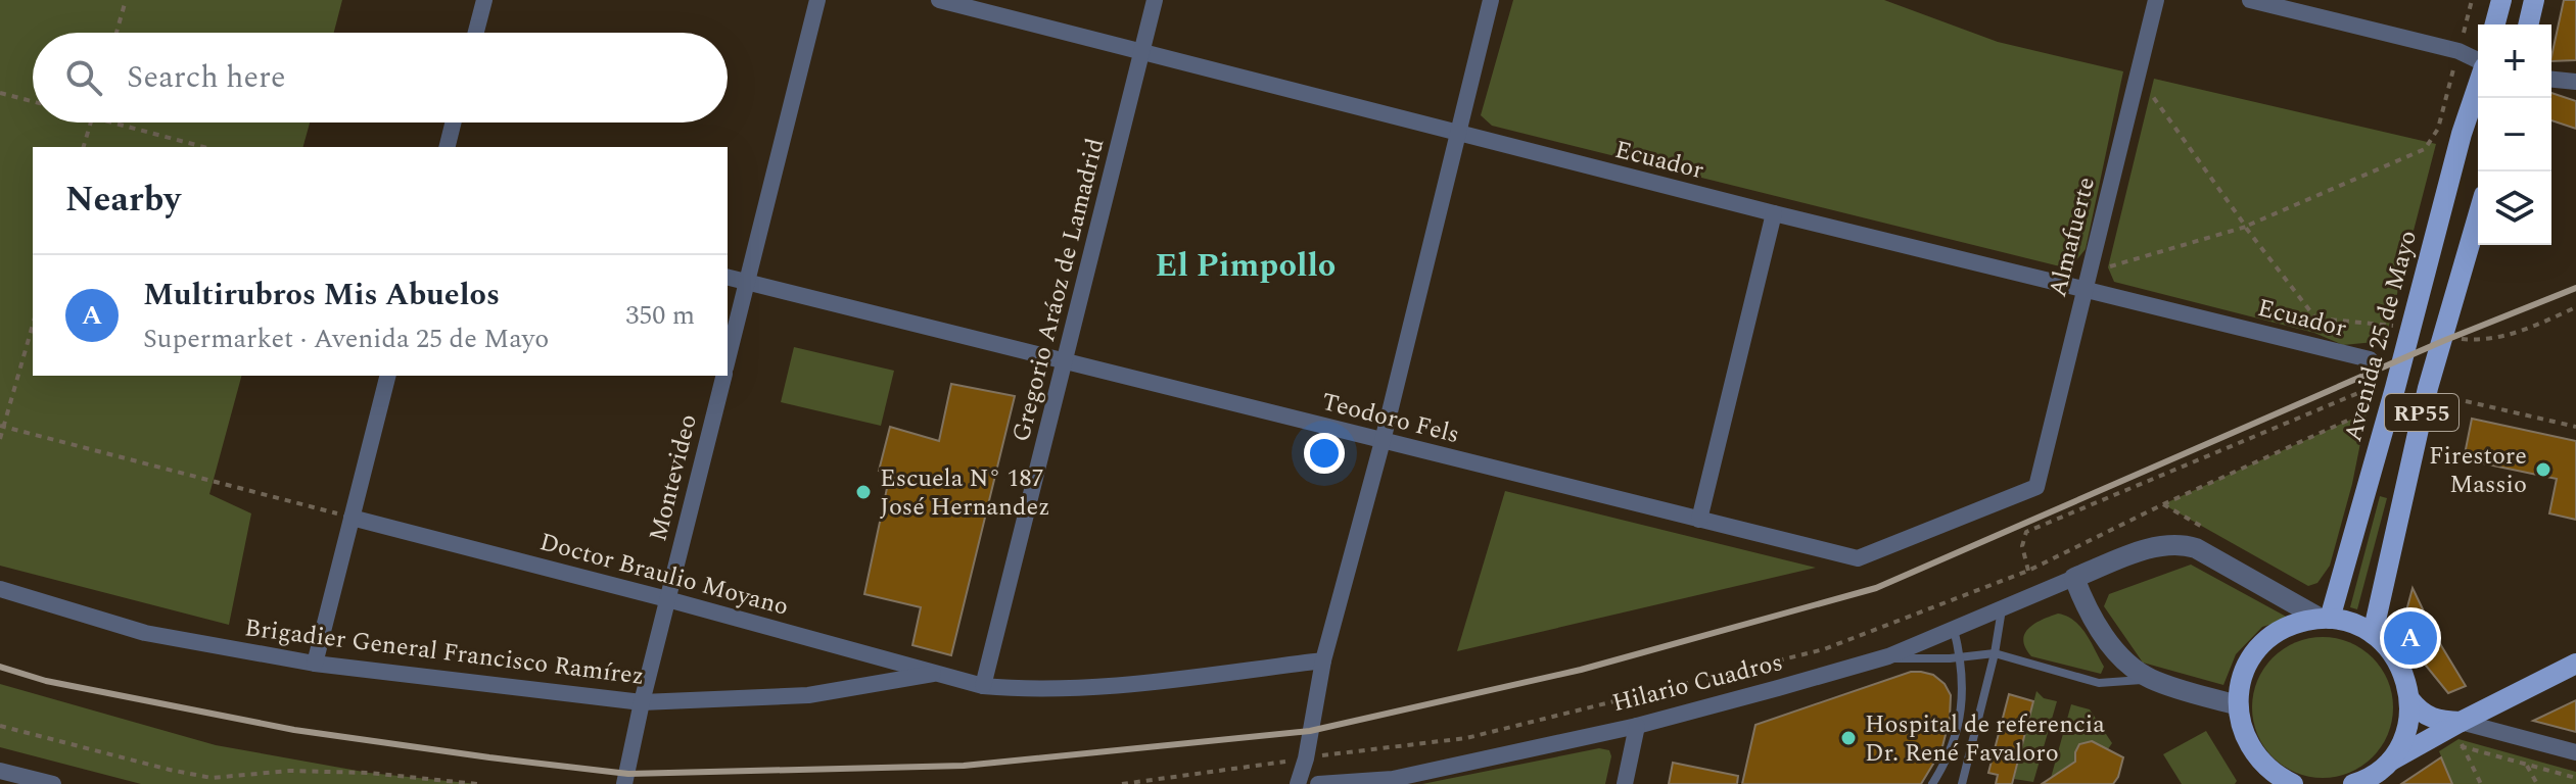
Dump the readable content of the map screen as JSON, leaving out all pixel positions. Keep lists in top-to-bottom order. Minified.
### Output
{"streets":{"main road":["Avenida 25 de Mayo","RP55"],"street":["Ecuador","Almafuerte","Gregorio Aráoz de Lamadrid","Teodoro Fels","Montevideo","Doctor Braulio Moyano","Brigadier General Francisco Ramírez","Hilario Cuadros"]},"crossings":[["Ecuador","Almafuerte"],["Ecuador","Gregorio Aráoz de Lamadrid"],["Almafuerte","Teodoro Fels"],["Gregorio Aráoz de Lamadrid","Teodoro Fels"],["Gregorio Aráoz de Lamadrid","Doctor Braulio Moyano"],["Avenida 25 de Mayo","Hilario Cuadros"],["Teodoro Fels","Montevideo"],["Montevideo","Doctor Braulio Moyano"],["Montevideo","Brigadier General Francisco Ramírez"],["Doctor Braulio Moyano","Brigadier General Francisco Ramírez"]],"districts":["El Pimpollo"],"places":["Firestore Massio","Escuela N° 187 José Hernandez","Hospital de referencia Dr. René Favaloro"],"page":{"map_buttons":["+","−"],"search":"Search here","heading":"Nearby","list":[{"mark":"A","name":"Multirubros Mis Abuelos","note":"Supermarket · Avenida 25 de Mayo","value":"350 m"}],"pins":"A"}}
